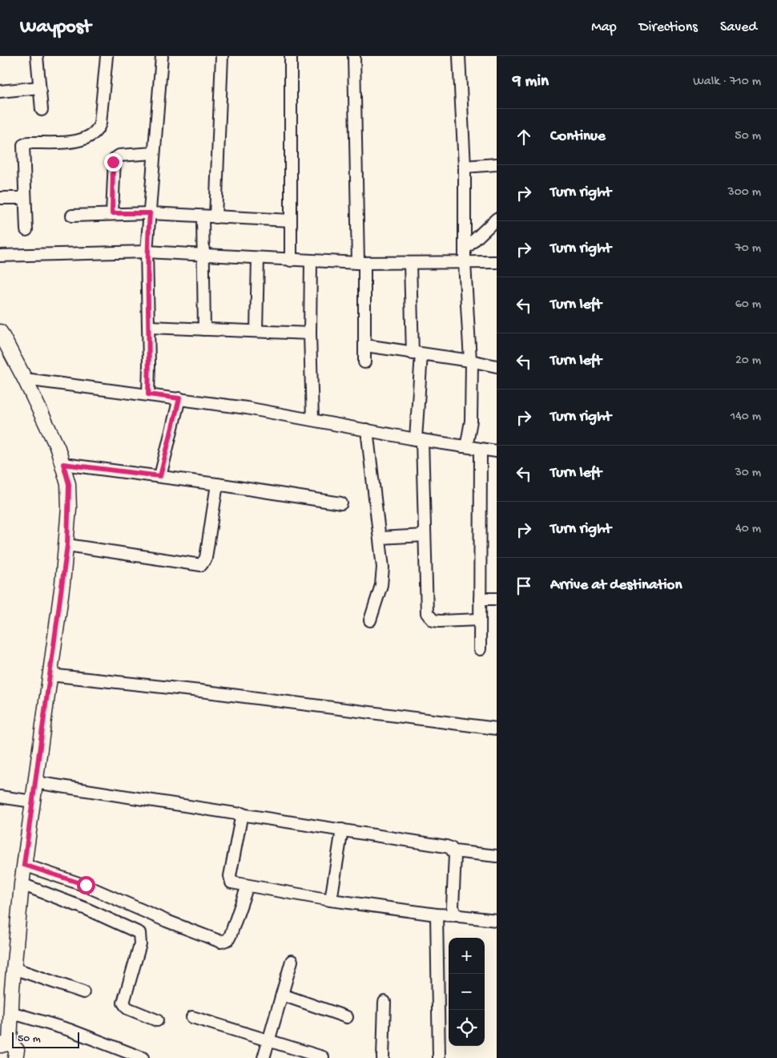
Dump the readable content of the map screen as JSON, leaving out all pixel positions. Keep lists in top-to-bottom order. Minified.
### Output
{"scale_bar":"50 m","page":{"header":"Waypost","nav":["Map","Directions","Saved"],"heading":["9 min","Walk · 710 m"],"list":[["Continue","50 m"],["Turn right","300 m"],["Turn right","70 m"],["Turn left","60 m"],["Turn left","20 m"],["Turn right","140 m"],["Turn left","30 m"],["Turn right","40 m"],"Arrive at destination"],"map_buttons":["+","−"],"scale":"50 m"}}
